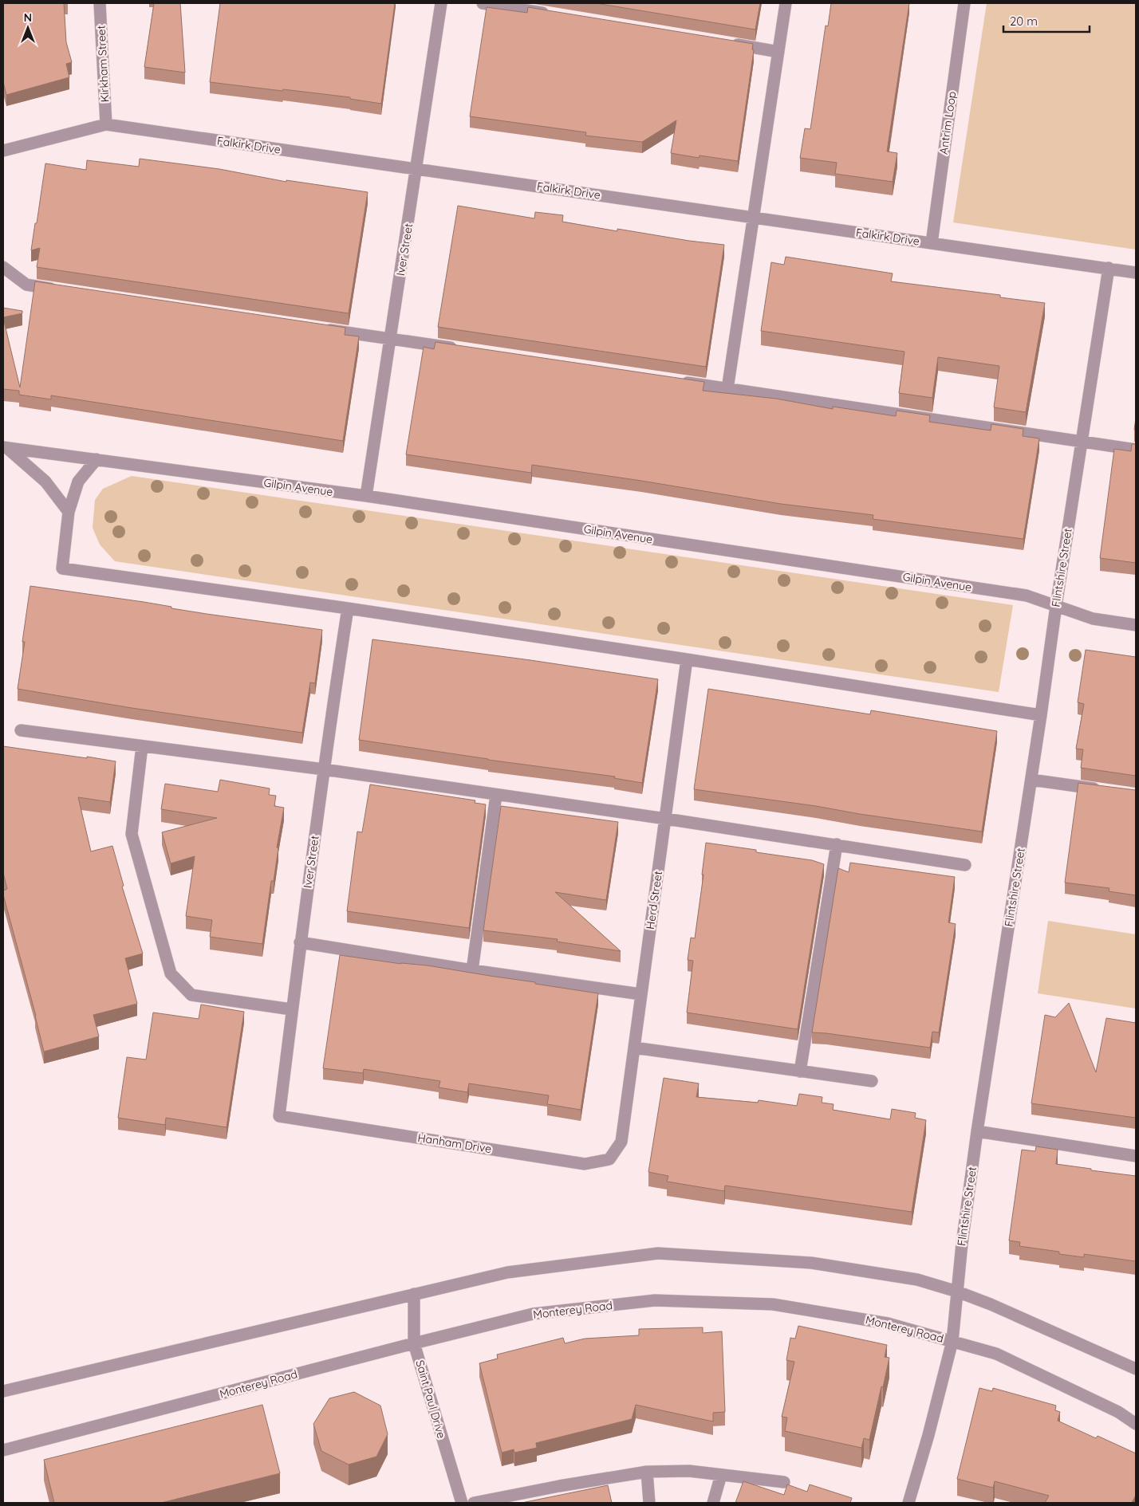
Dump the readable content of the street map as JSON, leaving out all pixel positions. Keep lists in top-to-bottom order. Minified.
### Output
{"streets":{"street":["Kirkham Street","Antrim Loop","Falkirk Drive","Iver Street","Gilpin Avenue","Flintshire Street","Herd Street","Hanham Drive","Monterey Road","Saint Paul Drive"]},"crossings":[["Kirkham Street","Falkirk Drive"],["Antrim Loop","Falkirk Drive"],["Falkirk Drive","Iver Street"],["Falkirk Drive","Flintshire Street"],["Iver Street","Gilpin Avenue"],["Iver Street","Hanham Drive"],["Gilpin Avenue","Flintshire Street"],["Flintshire Street","Monterey Road"],["Herd Street","Hanham Drive"],["Monterey Road","Saint Paul Drive"]],"scale_bar":"20 m","north":"top"}
